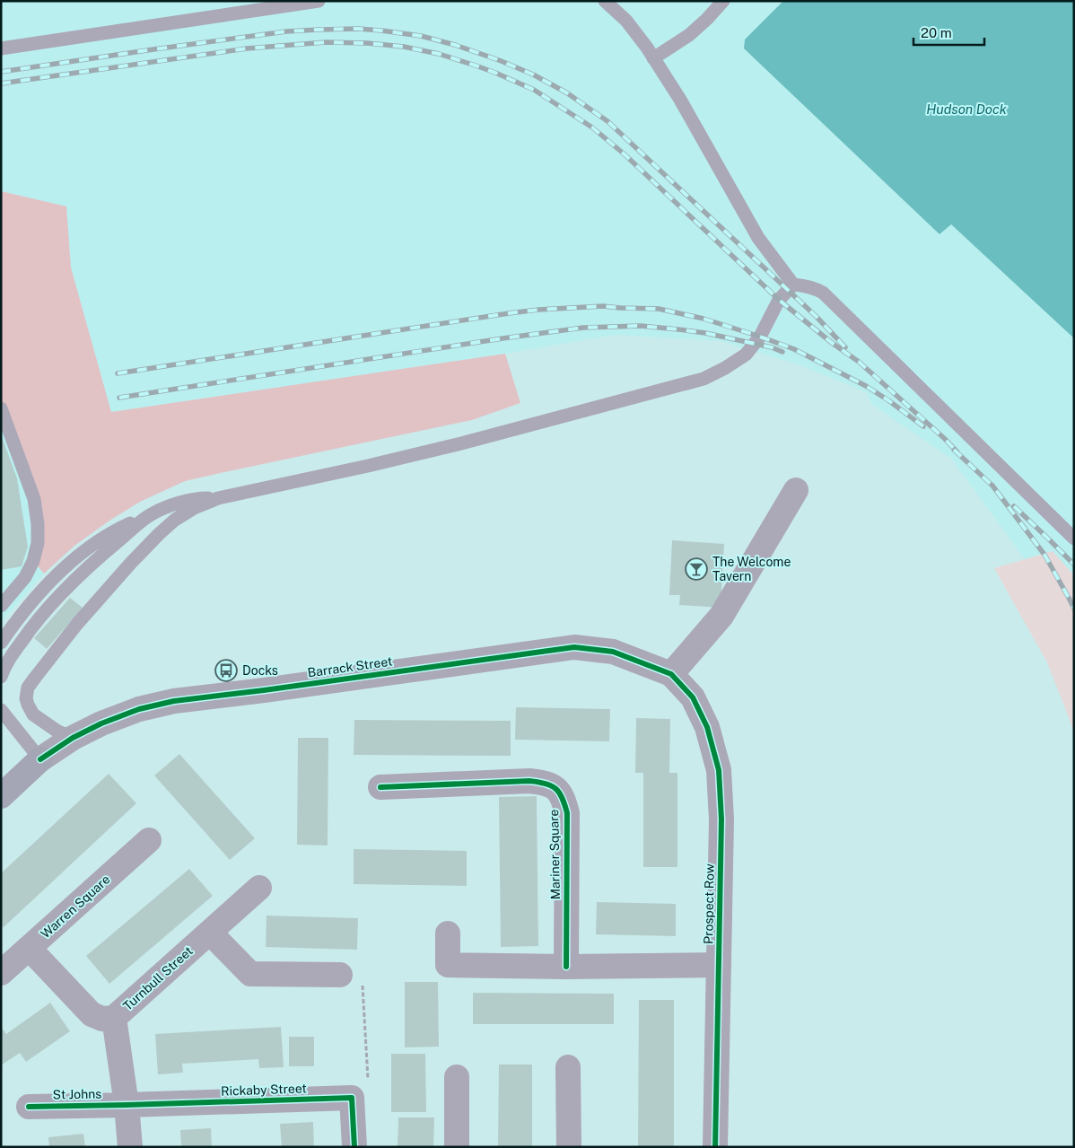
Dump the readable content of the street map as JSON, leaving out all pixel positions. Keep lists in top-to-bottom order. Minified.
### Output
{"streets":{"main road":["Barrack Street"],"street":["Mariner Square","Prospect Row","Warren Square","Turnbull Street","Rickaby Street","St Johns"]},"crossings":[["Barrack Street","Prospect Row"],["Turnbull Street","Rickaby Street"],["Turnbull Street","St Johns"],["Rickaby Street","St Johns"]],"water":["Hudson Dock"],"places":{"bar":["The Welcome Tavern"],"bus stop":["Docks"]},"scale_bar":"20 m"}
